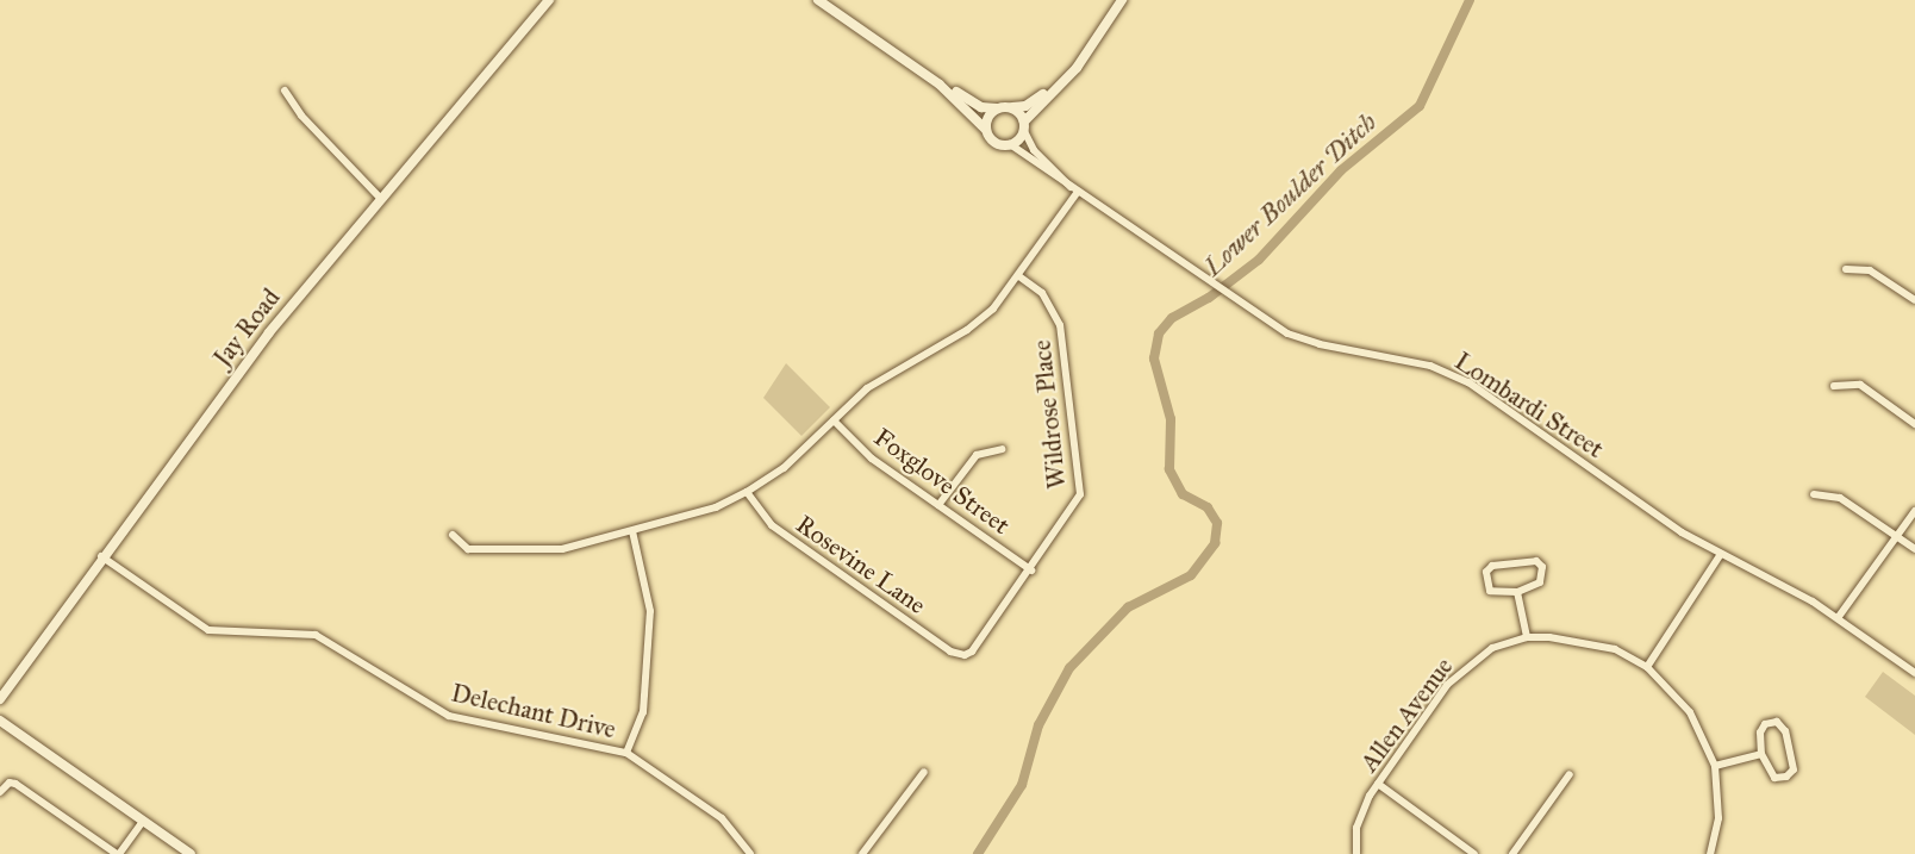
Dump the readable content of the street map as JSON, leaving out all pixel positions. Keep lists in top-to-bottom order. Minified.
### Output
{"streets":{"street":["Jay Road","Lombardi Street","Wildrose Place","Foxglove Street","Rosevine Lane","Delechant Drive","Allen Avenue"]},"crossings":[["Jay Road","Delechant Drive"],["Wildrose Place","Foxglove Street"],["Wildrose Place","Rosevine Lane"]],"water":["Lower Boulder Ditch"]}
